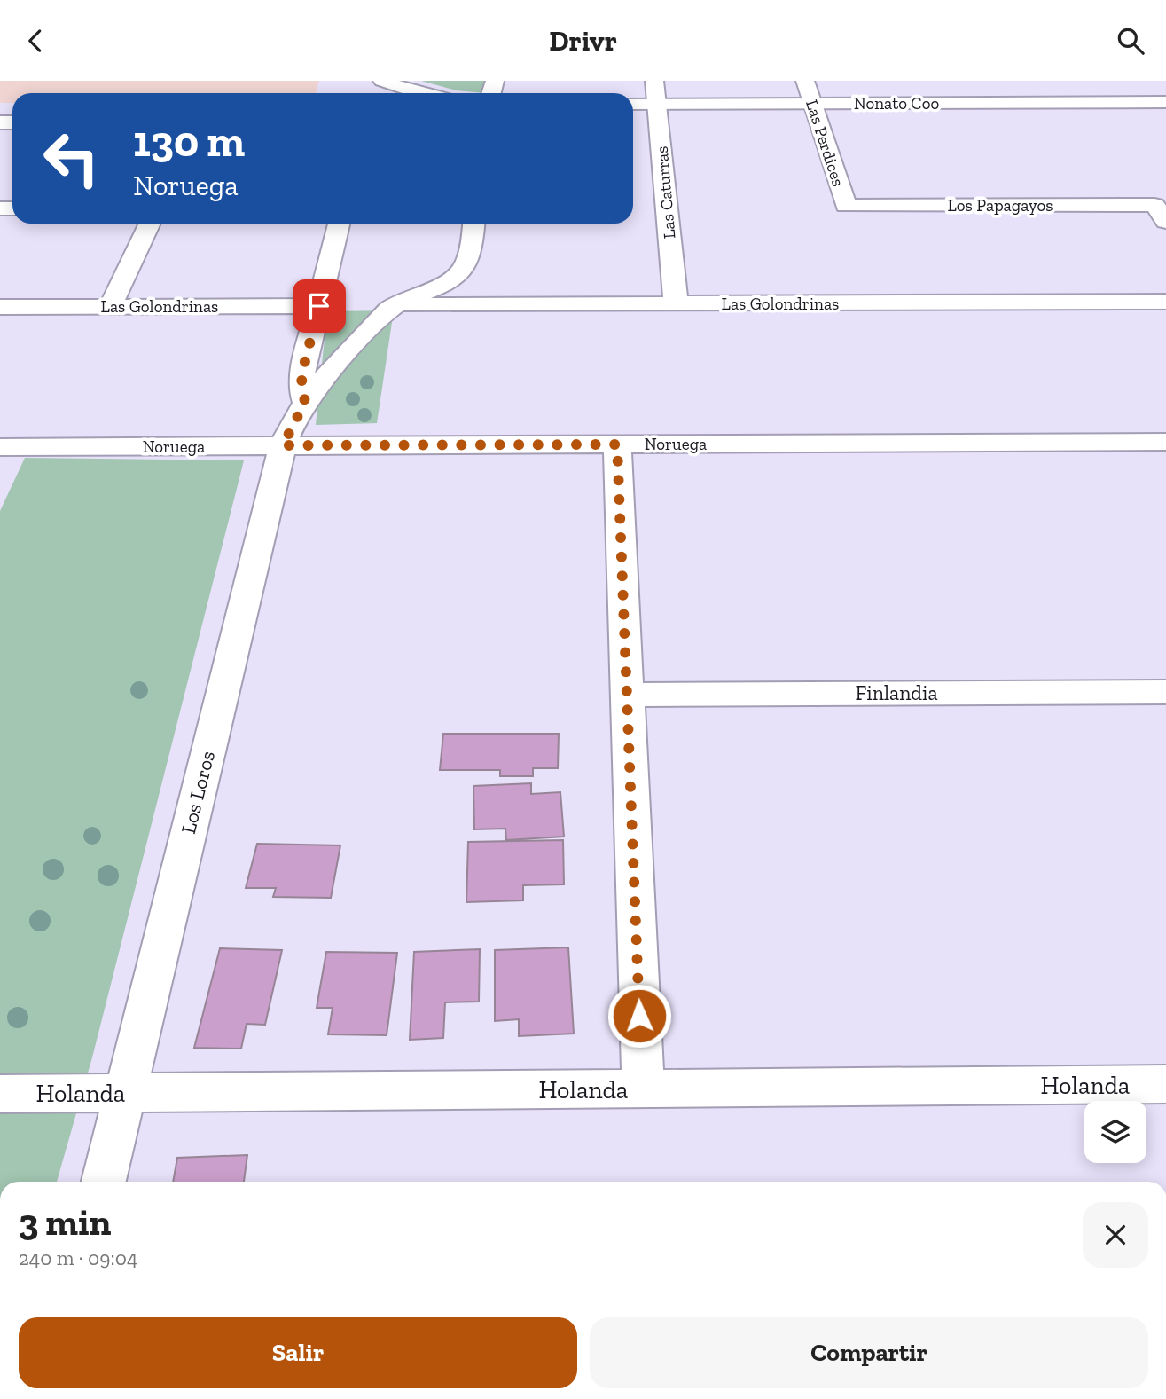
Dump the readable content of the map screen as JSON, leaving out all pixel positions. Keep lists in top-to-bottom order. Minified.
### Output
{"streets":{"street":["Nonato Coo","Las Perdices","Las Caturras","Los Papagayos","Las Golondrinas","Noruega","Finlandia","Los Loros","Holanda"]},"crossings":[["Nonato Coo","Las Perdices"],["Nonato Coo","Las Caturras"],["Las Perdices","Los Papagayos"],["Las Caturras","Las Golondrinas"],["Las Golondrinas","Los Loros"],["Noruega","Los Loros"],["Los Loros","Holanda"]],"page":{"header":"Drivr","turn":["130 m","Noruega"],"heading":["3 min","240 m · 09:04"],"buttons":["Salir","Compartir"]}}
